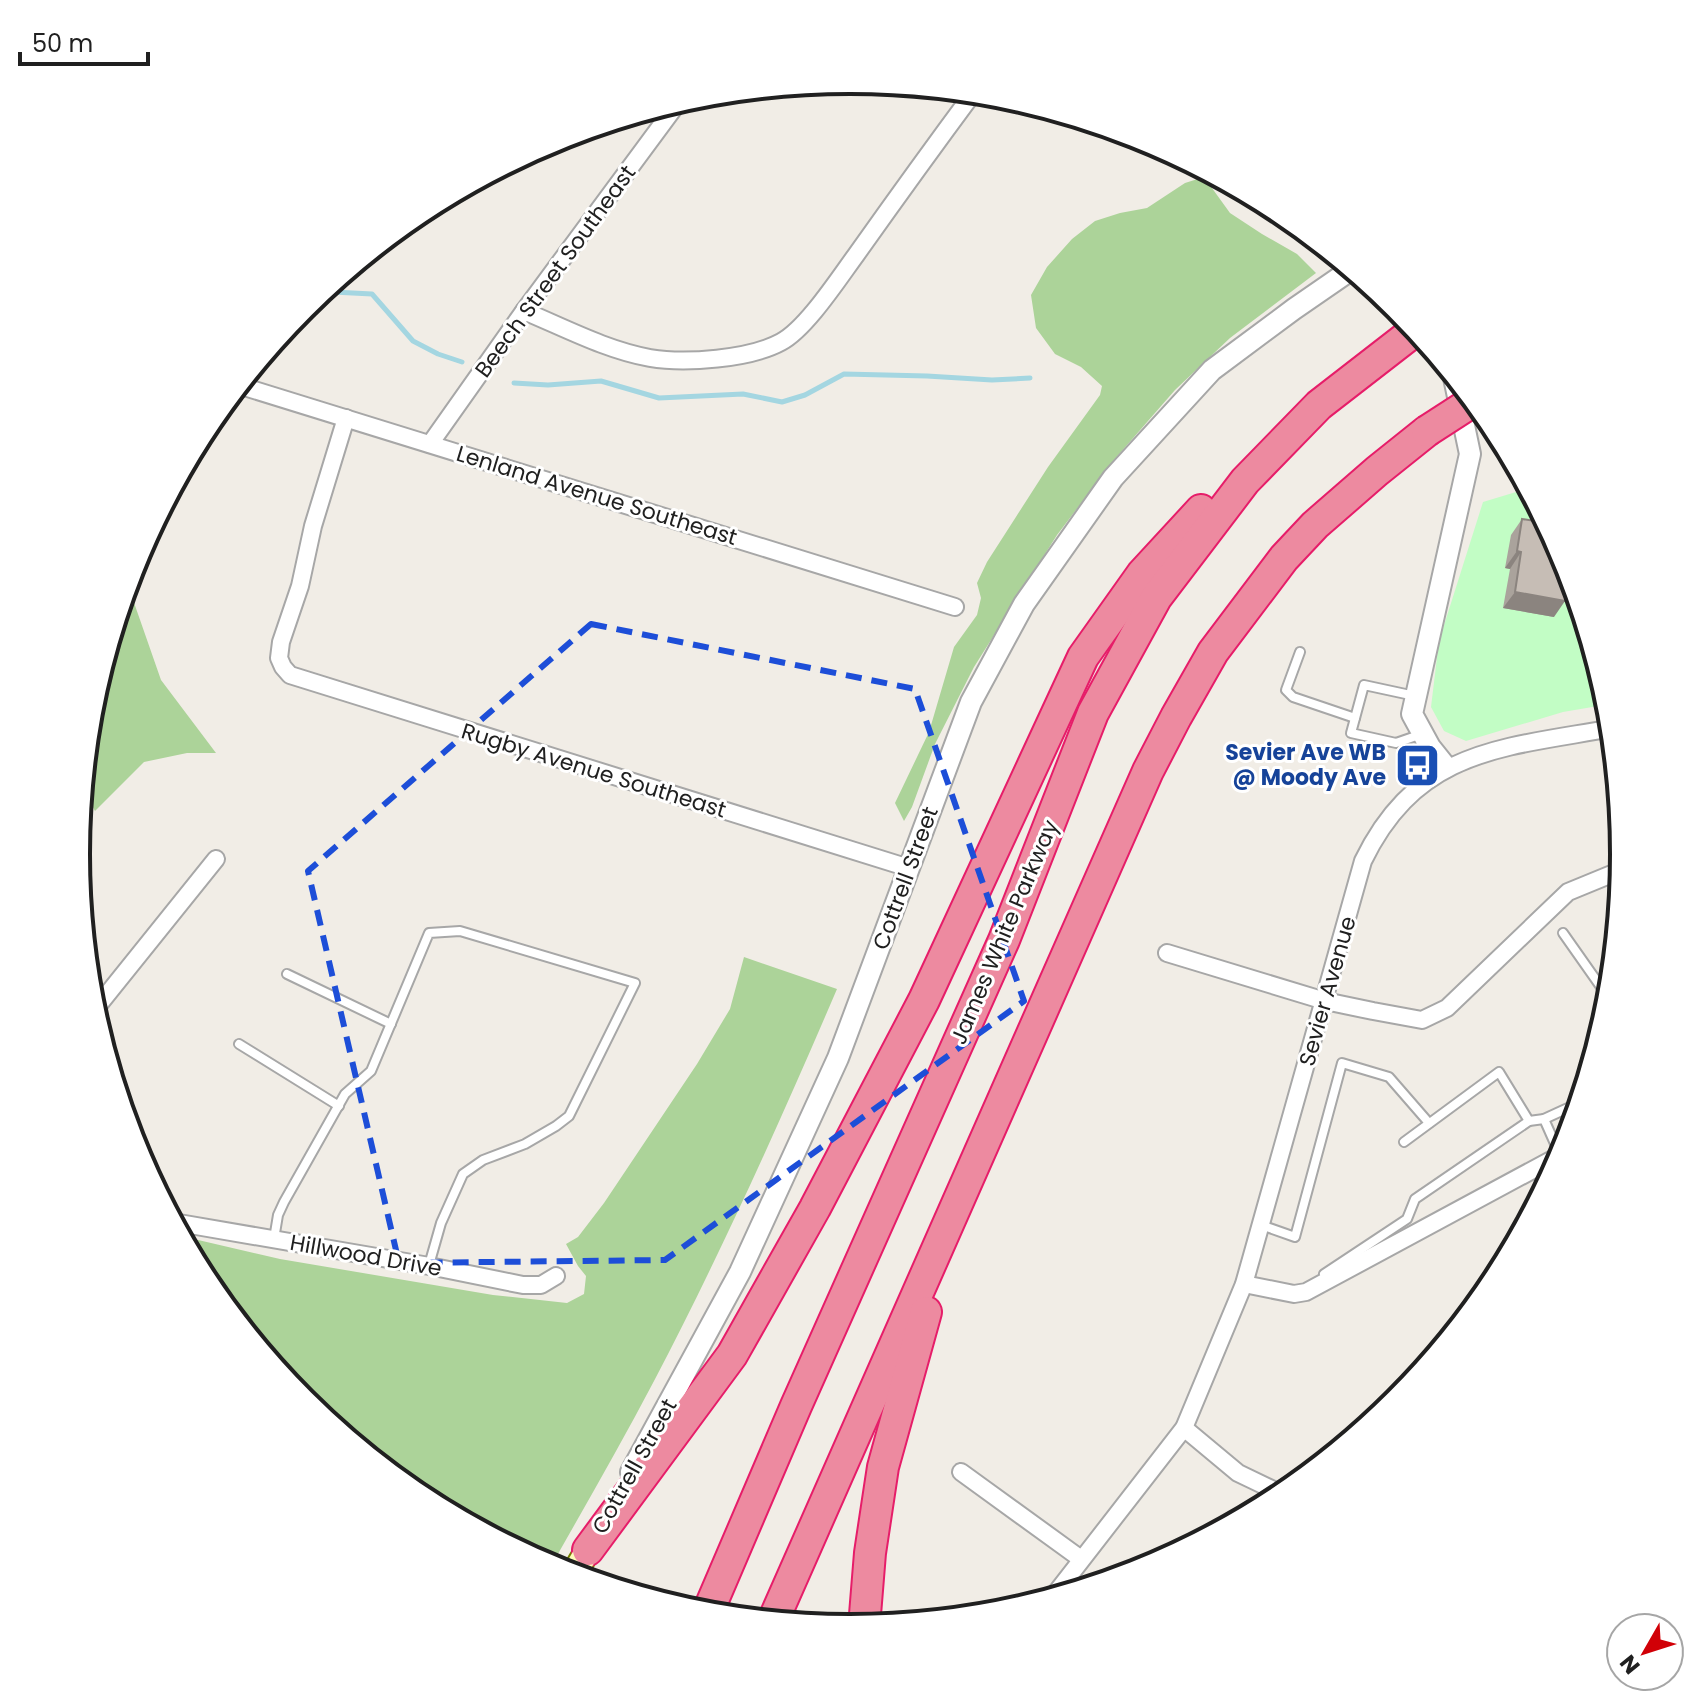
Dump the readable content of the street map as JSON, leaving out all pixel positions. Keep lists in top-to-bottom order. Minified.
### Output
{"streets":{"highway":["James White Parkway"],"street":["Beech Street Southeast","Lenland Avenue Southeast","Rugby Avenue Southeast","Cottrell Street","Sevier Avenue","Hillwood Drive"]},"crossings":[["Beech Street Southeast","Lenland Avenue Southeast"],["Lenland Avenue Southeast","Rugby Avenue Southeast"],["Rugby Avenue Southeast","Cottrell Street"]],"places":{"bus stop":["Sevier Ave WB @ Moody Ave"]},"scale_bar":"50 m","north":"bottom left"}
